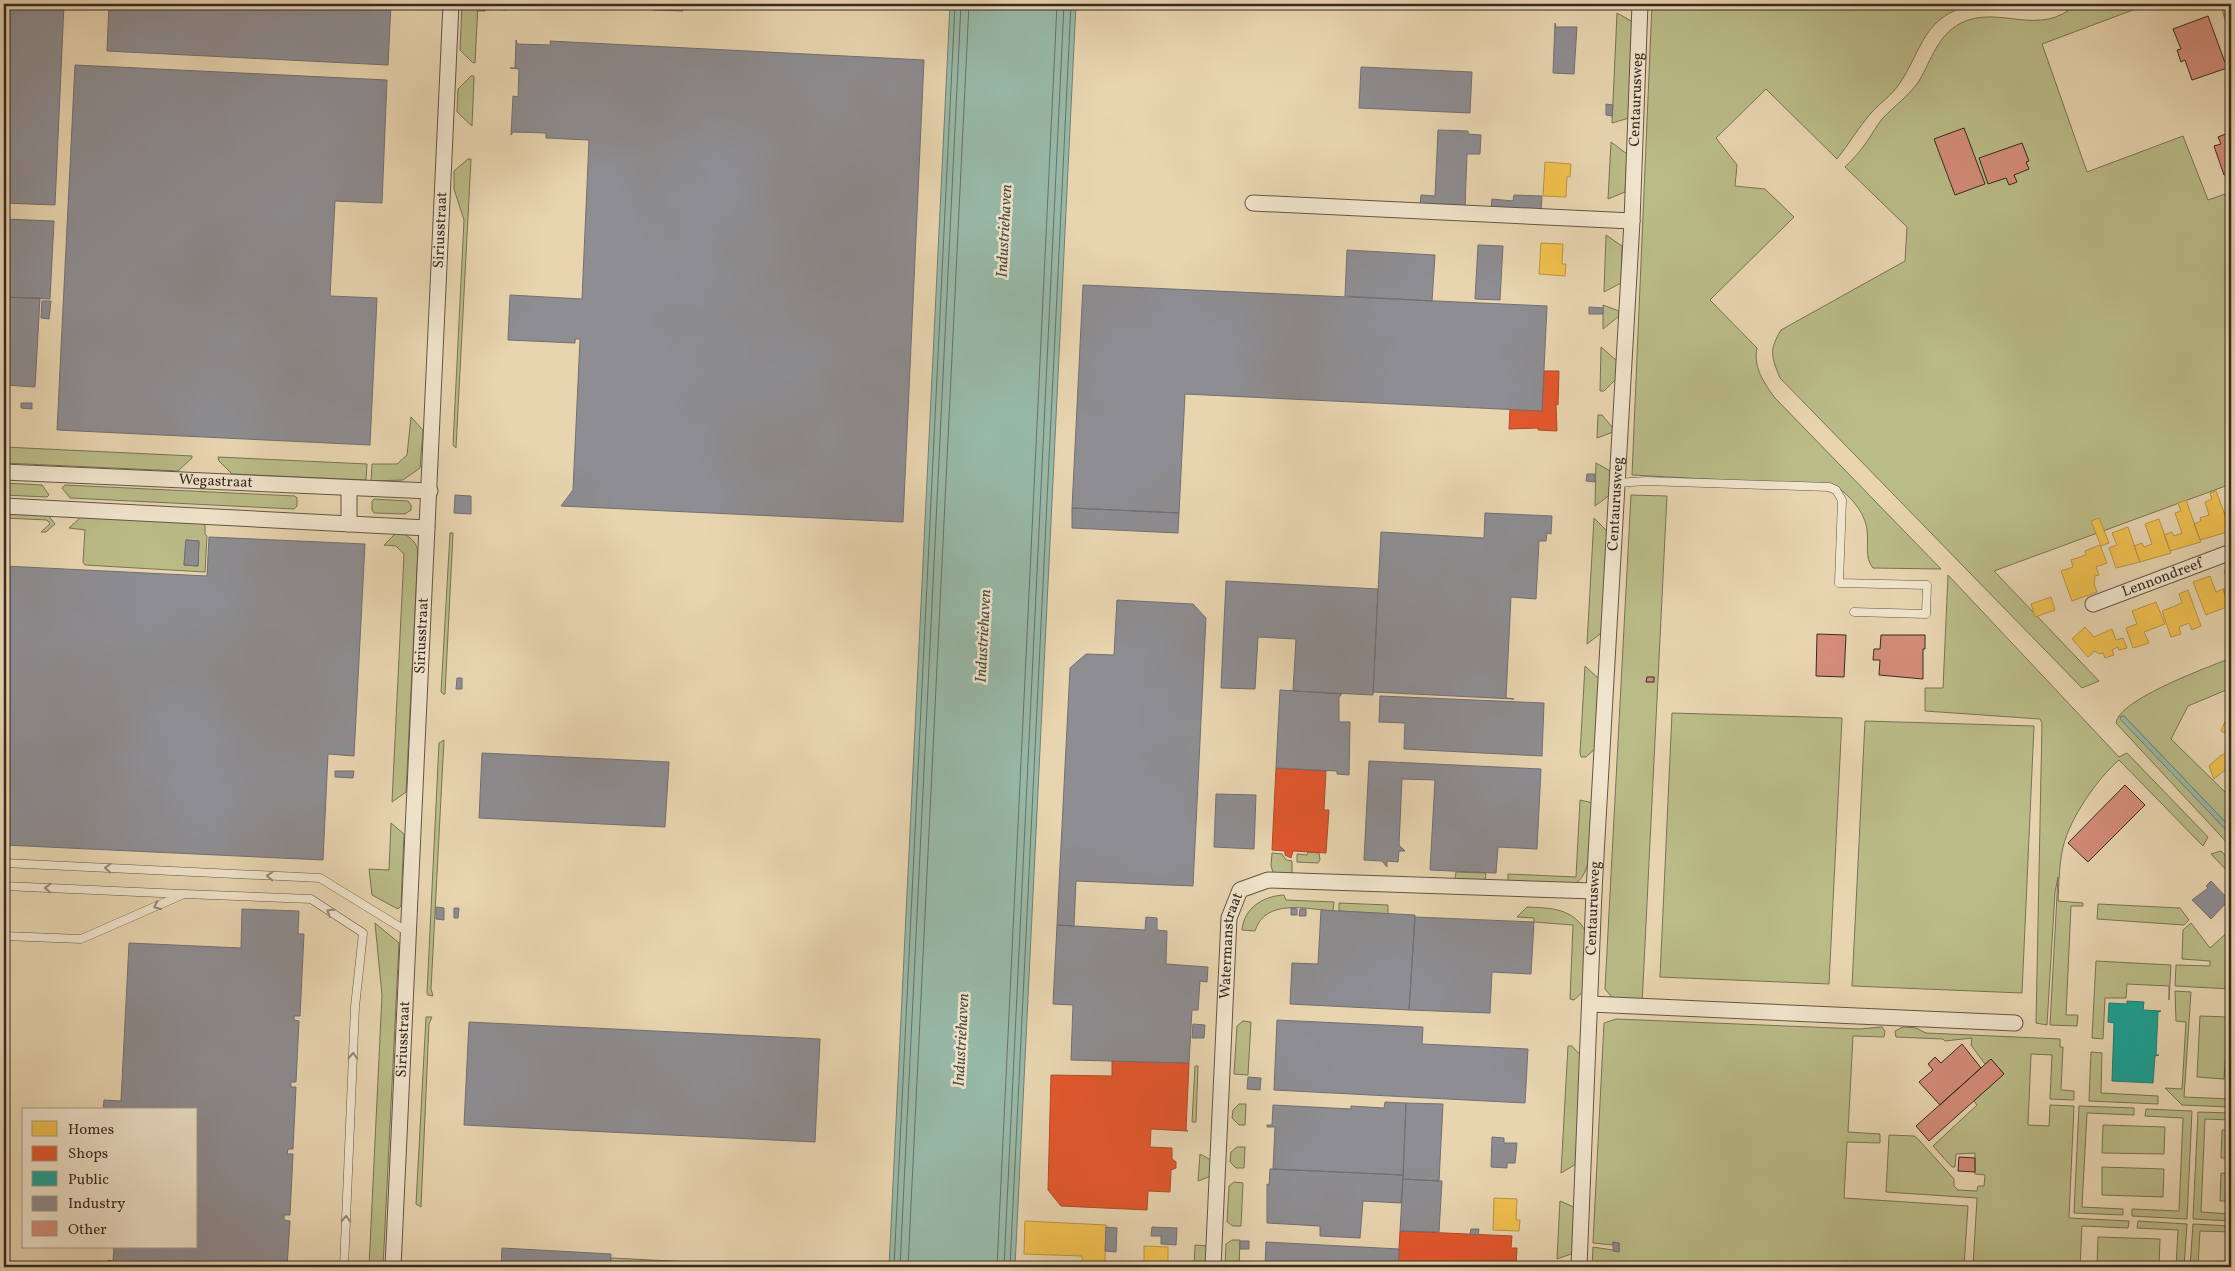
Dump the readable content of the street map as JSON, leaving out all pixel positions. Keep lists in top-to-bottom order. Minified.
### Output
{"streets":{"street":["Centaurusweg","Siriusstraat","Wegastraat","Lennondreef","Watermanstraat"]},"crossings":[["Centaurusweg","Watermanstraat"],["Siriusstraat","Wegastraat"]],"water":["Industriehaven"],"legend":["Homes","Shops","Public","Industry","Other"]}
